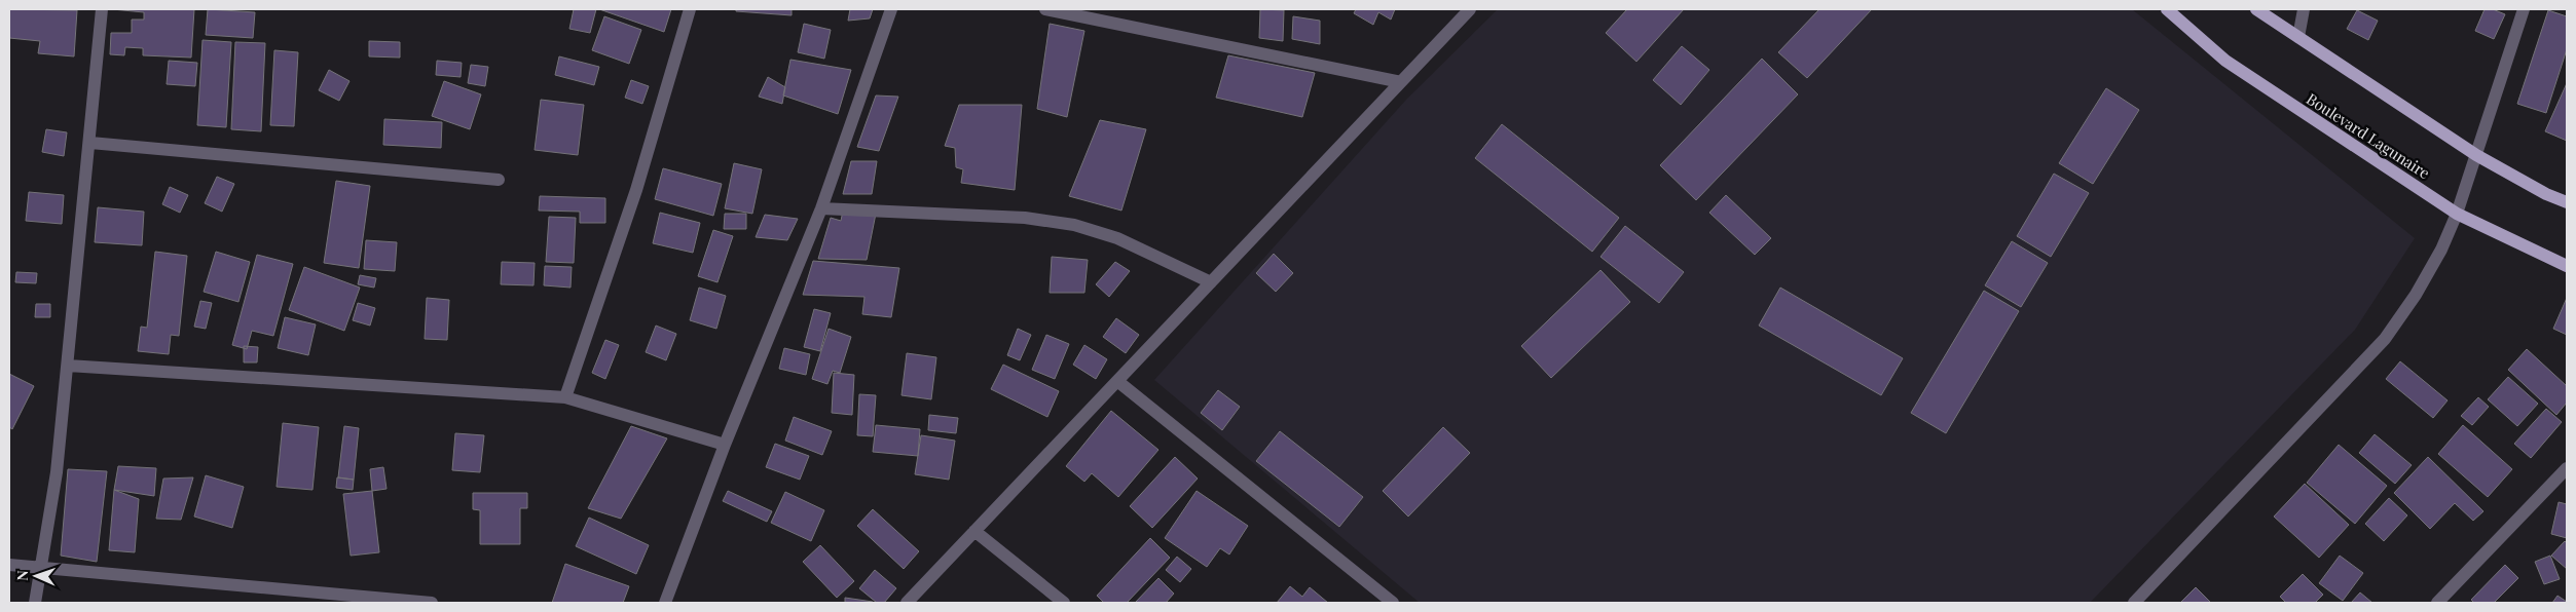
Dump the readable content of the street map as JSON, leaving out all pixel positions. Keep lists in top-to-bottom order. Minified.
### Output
{"streets":{"main road":["Boulevard Lagunaire"]},"north":"left"}
